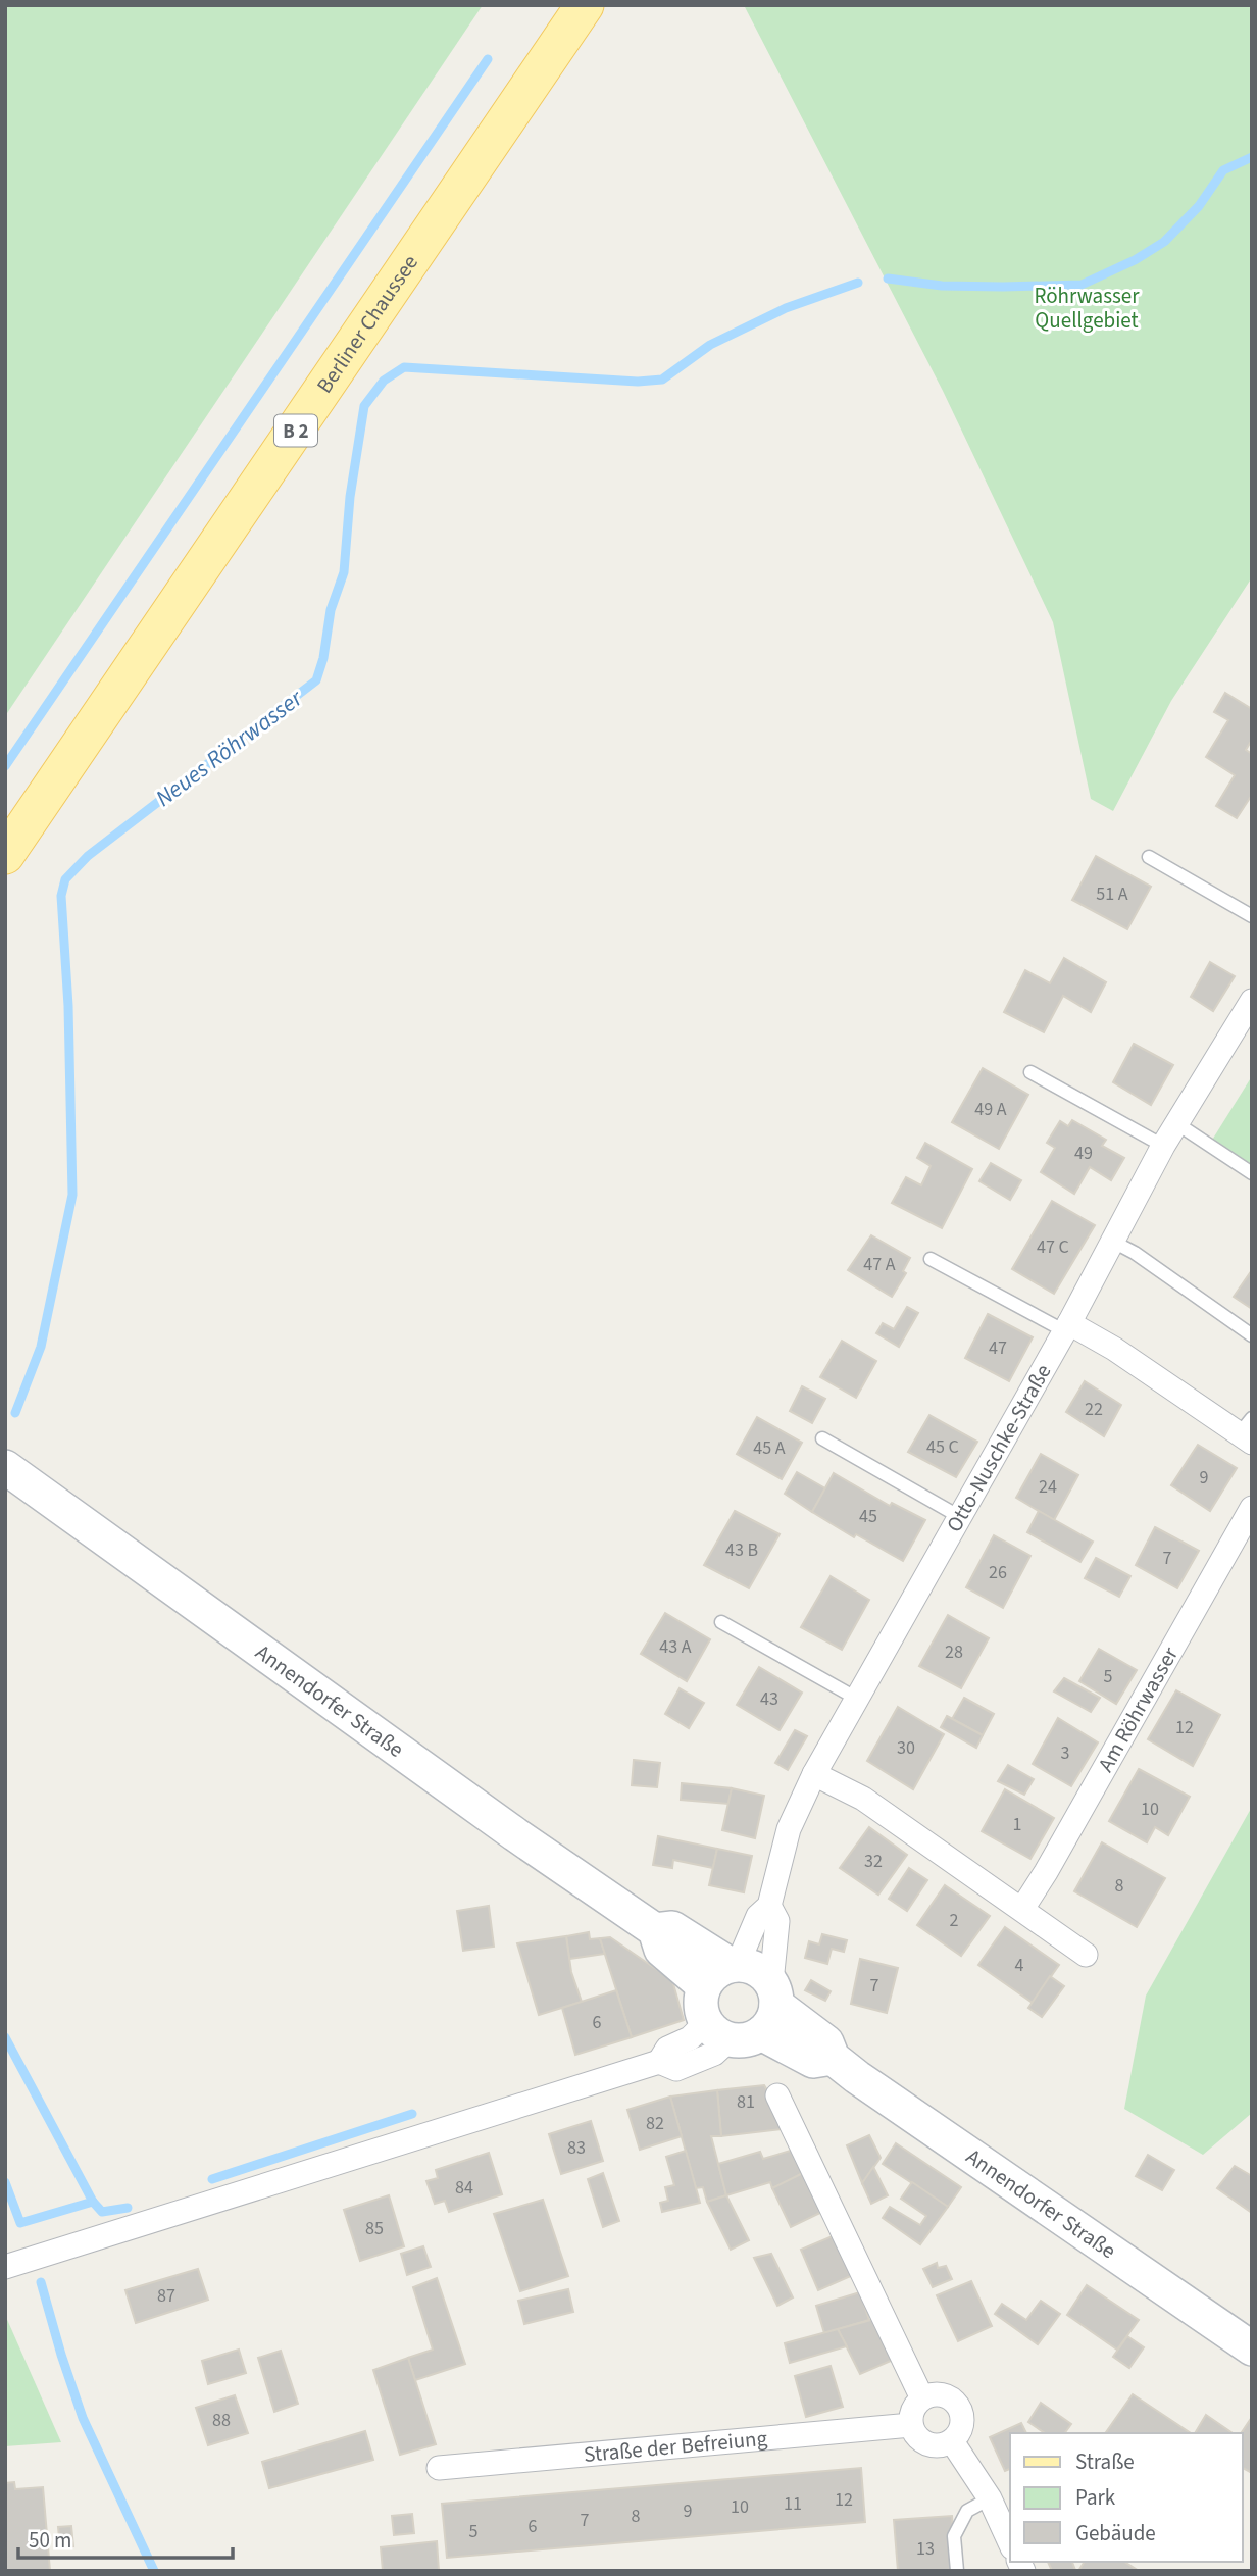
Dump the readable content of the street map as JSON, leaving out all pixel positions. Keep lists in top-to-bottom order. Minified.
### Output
{"streets":{"main road":["Berliner Chaussee","B 2","Annendorfer Straße"],"street":["Otto-Nuschke-Straße","Am Röhrwasser","Straße der Befreiung"]},"crossings":[["Otto-Nuschke-Straße","Annendorfer Straße"]],"water":["Neues Röhrwasser"],"parks":["Röhrwasser Quellgebiet"],"house_numbers":["51 A","49 A","49","47 C","47 A","47","22","45 C","45 A","9","24","45","43 B","7","26","43 A","28","5","43","12","30","3","10","1","32","8","2","4","7","6","81","82","83","84","85","87","88","12","11","10","9","8","7","6","5","13"],"legend":["Straße","Park","Gebäude"],"scale_bar":"50 m"}
